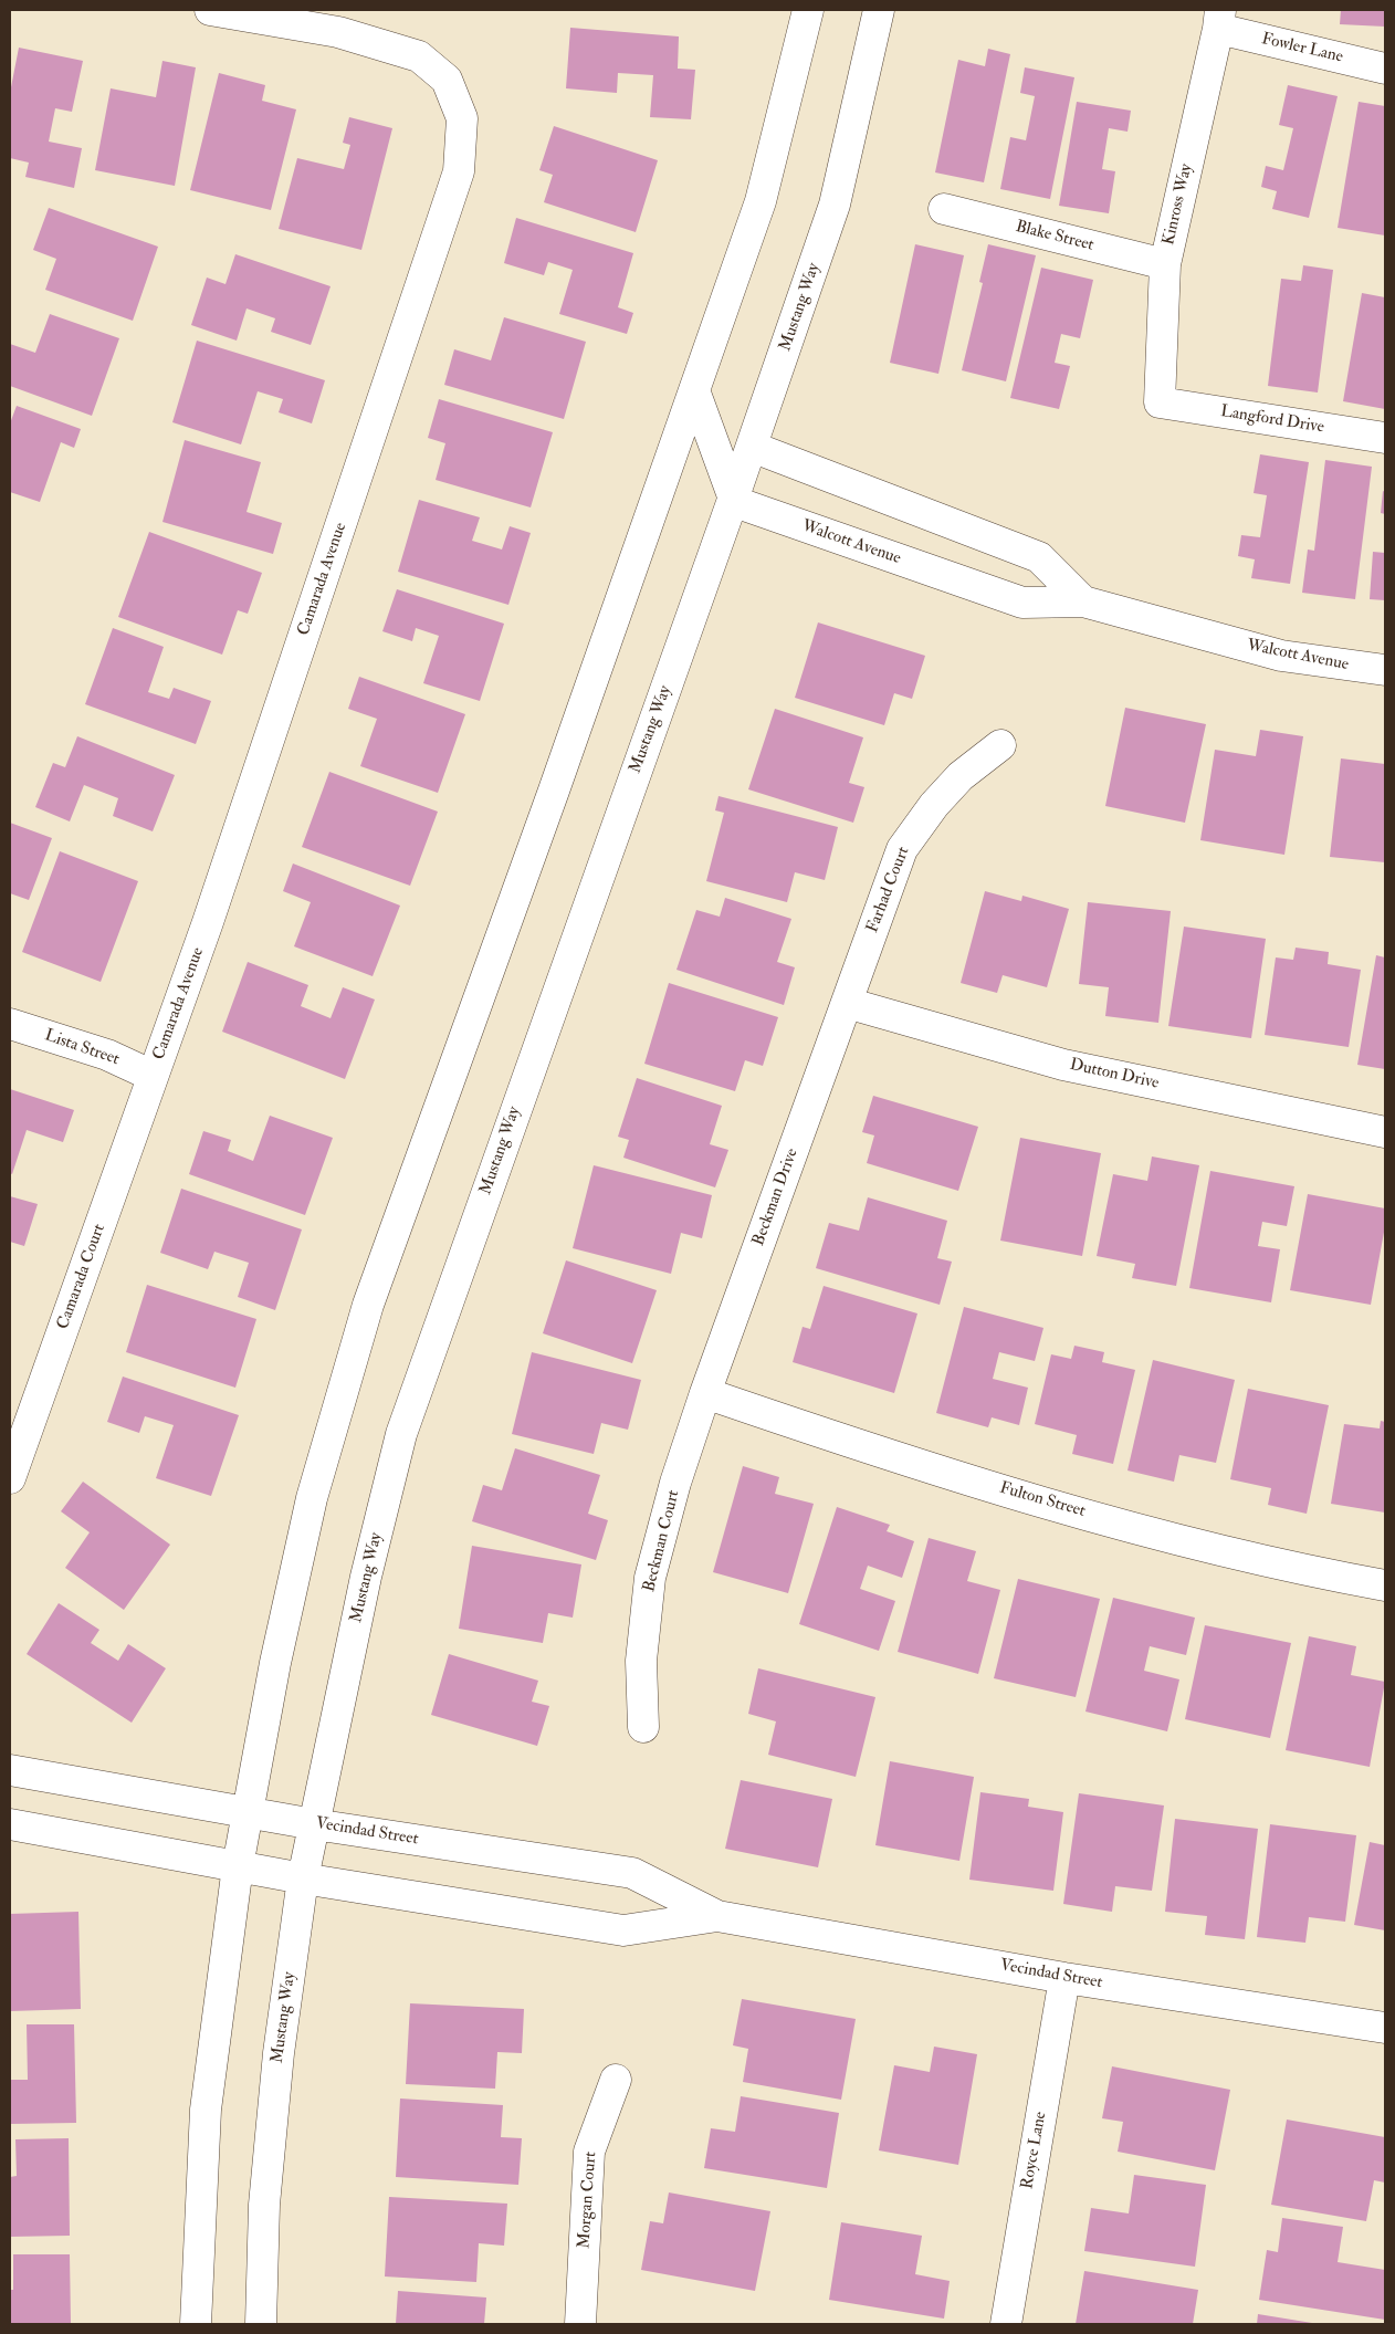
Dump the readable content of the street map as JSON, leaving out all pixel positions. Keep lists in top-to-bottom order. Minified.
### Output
{"streets":{"street":["Fowler Lane","Kinross Way","Blake Street","Mustang Way","Langford Drive","Walcott Avenue","Camarada Avenue","Farhad Court","Lista Street","Dutton Drive","Beckman Drive","Camarada Court","Fulton Street","Beckman Court","Vecindad Street","Royce Lane","Morgan Court"]},"crossings":[["Fowler Lane","Kinross Way"],["Kinross Way","Blake Street"],["Kinross Way","Langford Drive"],["Mustang Way","Walcott Avenue"],["Mustang Way","Vecindad Street"],["Camarada Avenue","Lista Street"],["Camarada Avenue","Camarada Court"],["Farhad Court","Dutton Drive"],["Farhad Court","Beckman Drive"],["Lista Street","Camarada Court"],["Dutton Drive","Beckman Drive"],["Beckman Drive","Fulton Street"],["Beckman Drive","Beckman Court"],["Fulton Street","Beckman Court"],["Vecindad Street","Royce Lane"]]}
